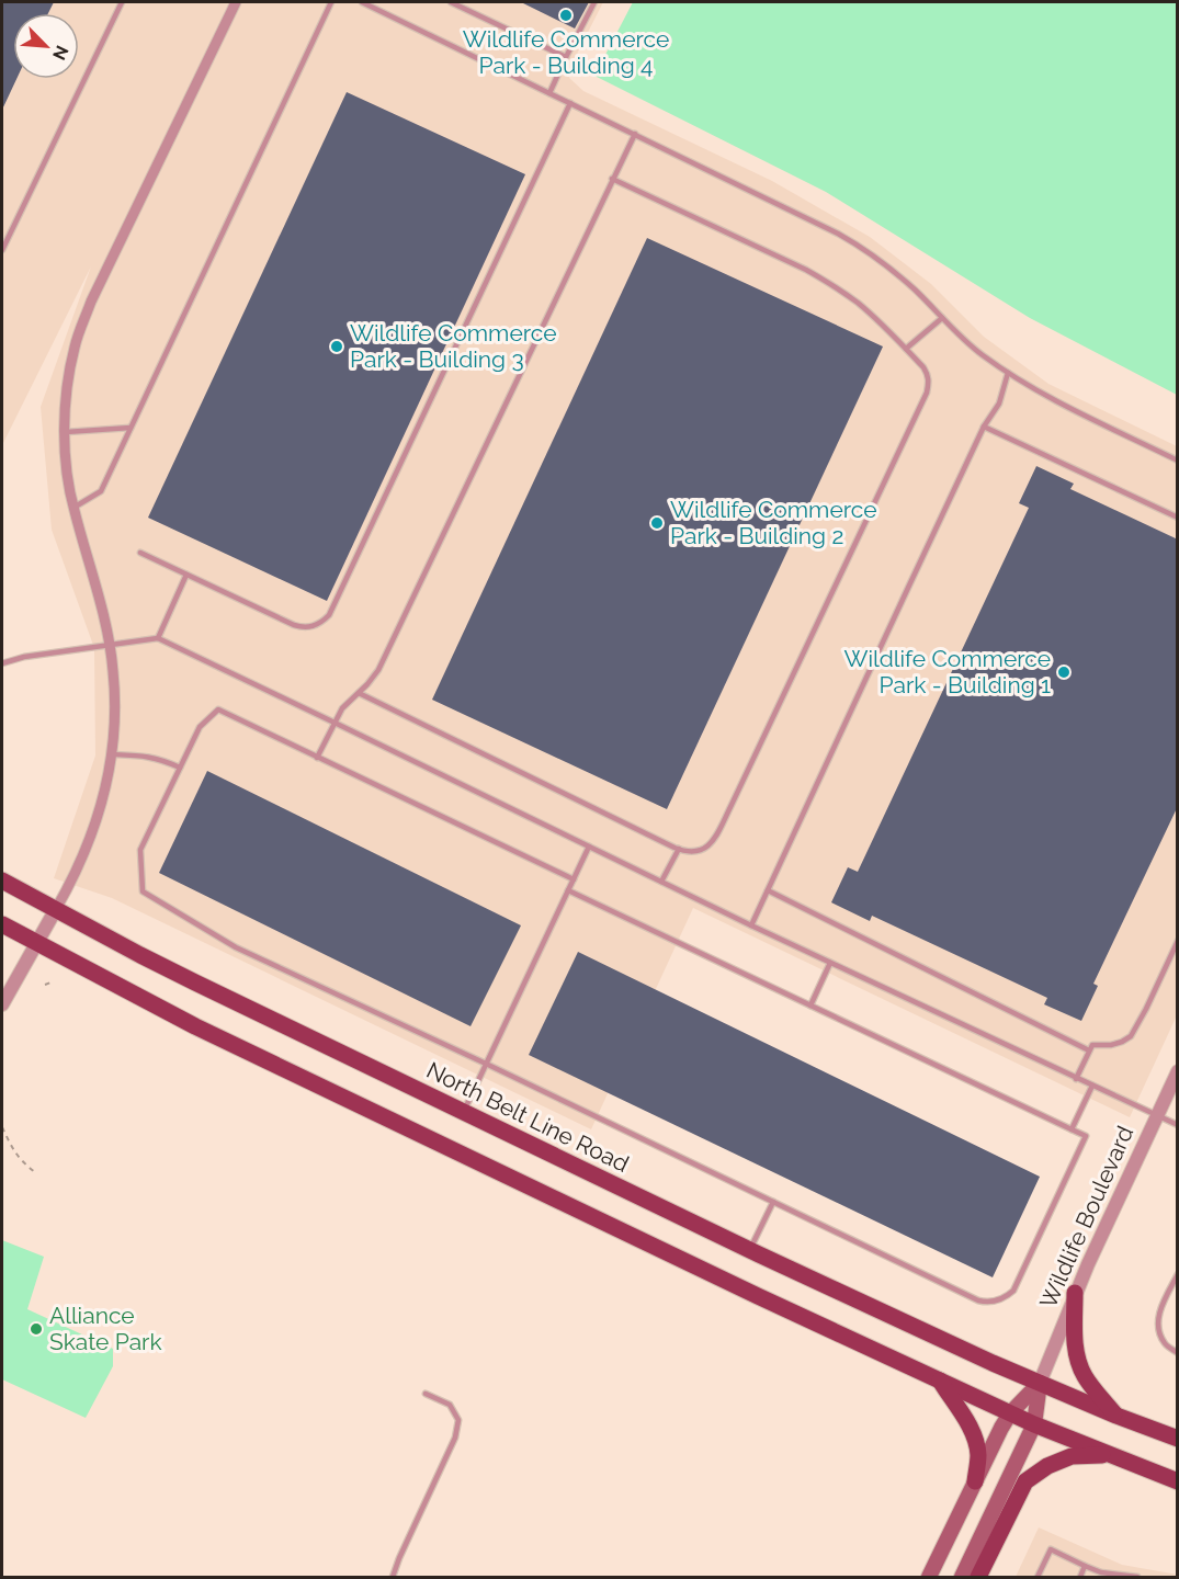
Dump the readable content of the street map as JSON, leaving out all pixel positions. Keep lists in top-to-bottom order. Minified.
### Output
{"streets":{"main road":["North Belt Line Road"],"street":["Wildlife Boulevard"]},"crossings":[["North Belt Line Road","Wildlife Boulevard"]],"places":["Wildlife Commerce Park - Building 4","Wildlife Commerce Park - Building 3","Wildlife Commerce Park - Building 2","Wildlife Commerce Park - Building 1","Alliance Skate Park"],"north":"bottom right"}
